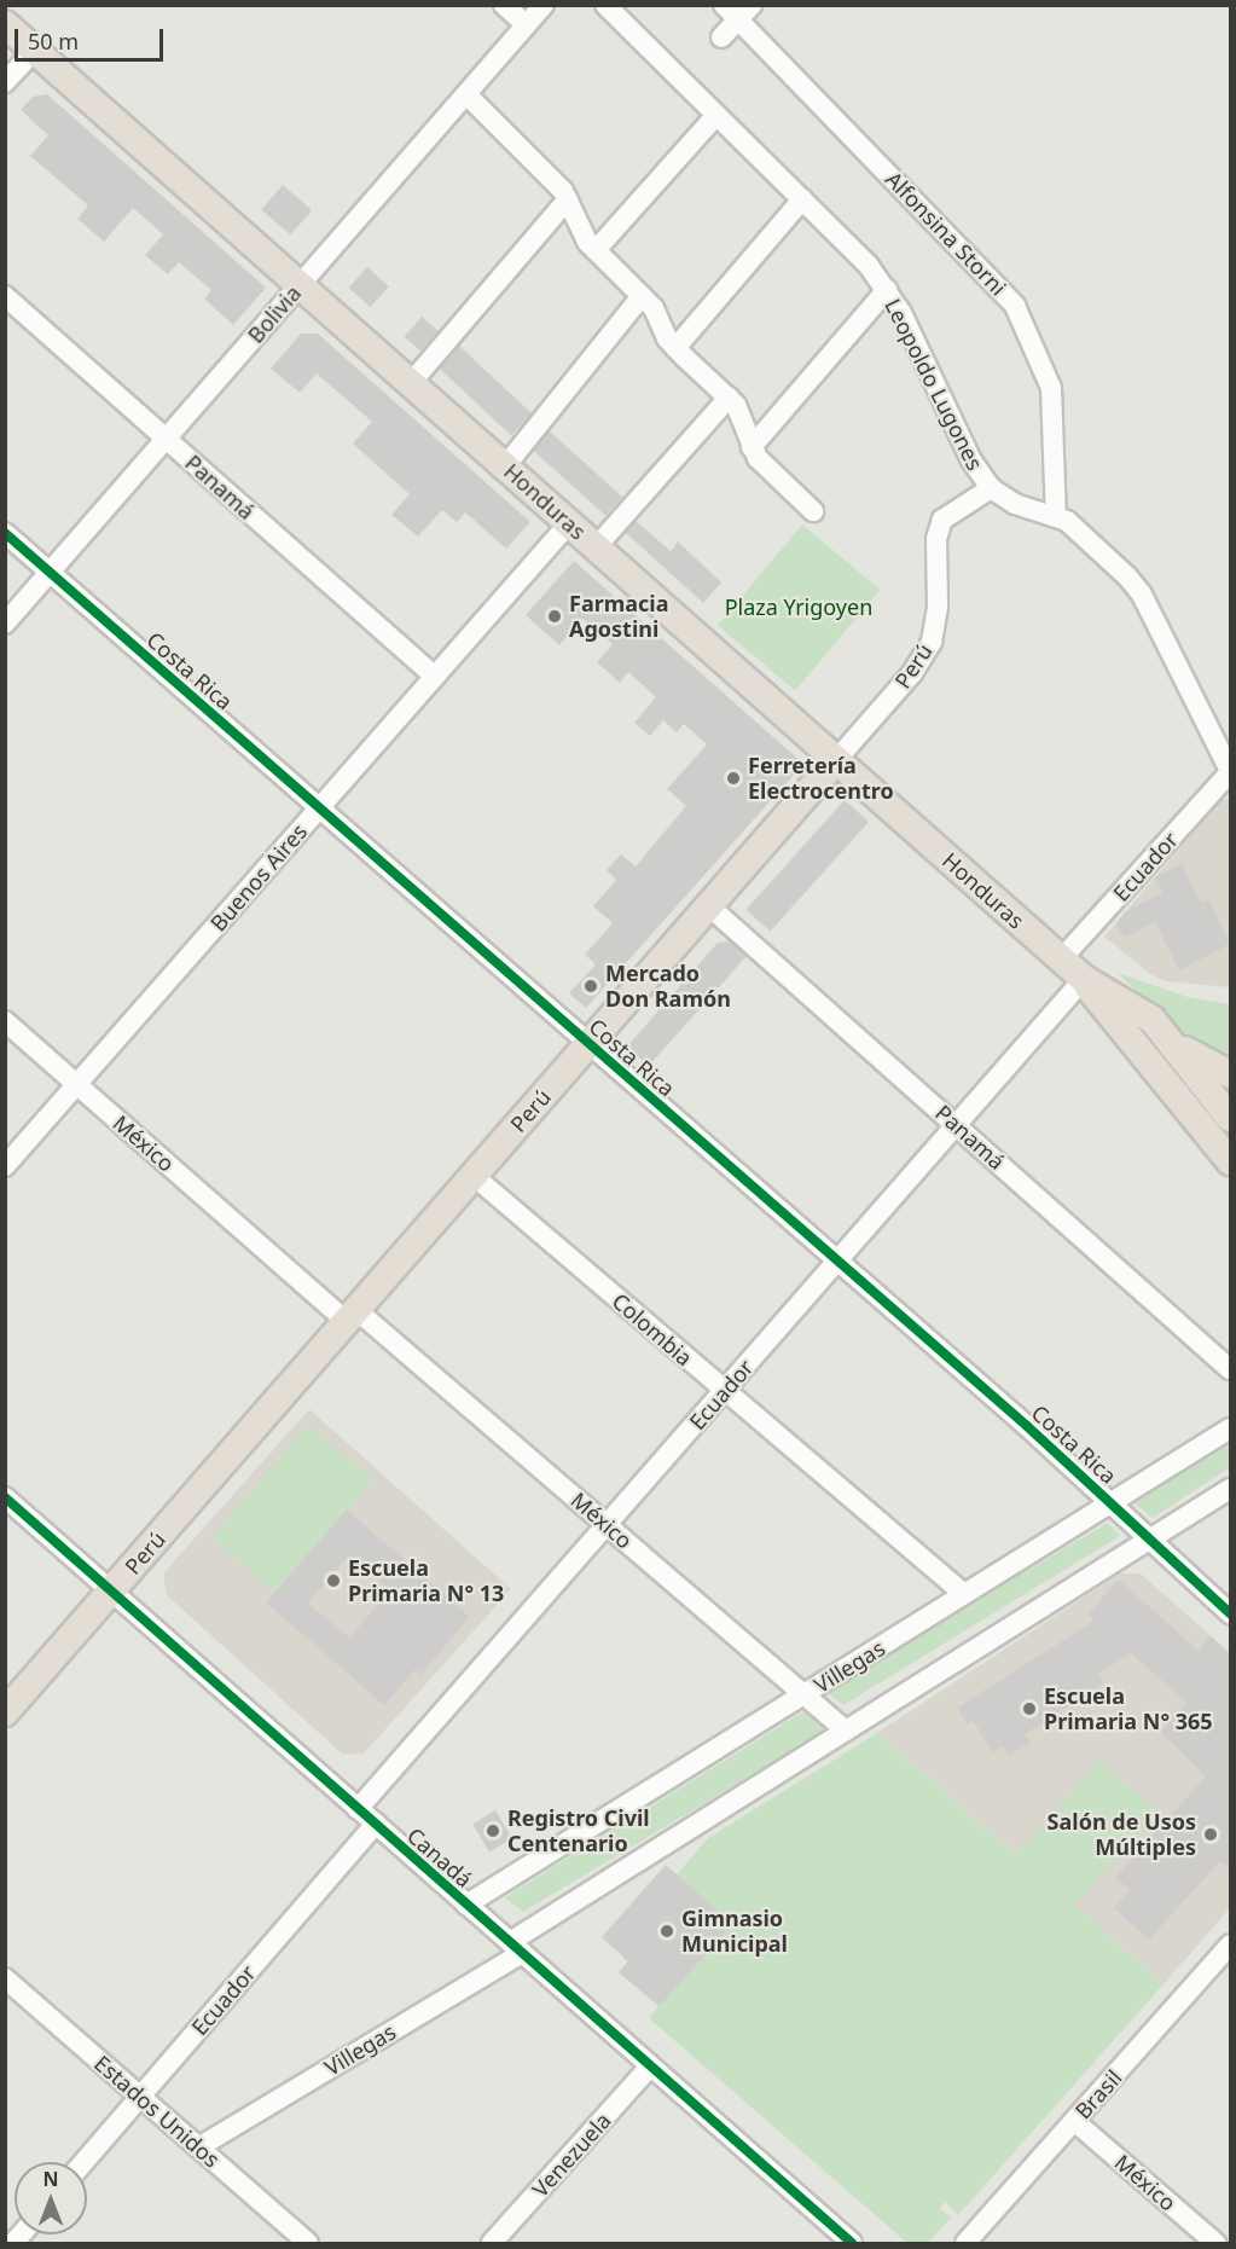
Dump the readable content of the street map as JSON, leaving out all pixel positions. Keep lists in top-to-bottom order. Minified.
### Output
{"streets":{"main road":["Honduras","Perú"],"street":["Alfonsina Storni","Bolivia","Leopoldo Lugones","Panamá","Costa Rica","Ecuador","Buenos Aires","México","Colombia","Villegas","Canadá","Brasil","Estados Unidos","Venezuela"]},"crossings":[["Alfonsina Storni","Leopoldo Lugones"],["Bolivia","Panamá"],["Bolivia","Honduras"],["Bolivia","Costa Rica"],["Leopoldo Lugones","Perú"],["Leopoldo Lugones","Ecuador"],["Panamá","Perú"],["Panamá","Ecuador"],["Panamá","Buenos Aires"],["Honduras","Perú"],["Honduras","Ecuador"],["Honduras","Buenos Aires"],["Perú","Costa Rica"],["Perú","México"],["Perú","Colombia"],["Perú","Canadá"],["Costa Rica","Ecuador"],["Costa Rica","Buenos Aires"],["Costa Rica","Villegas"],["Ecuador","México"],["Ecuador","Colombia"],["Ecuador","Canadá"],["Ecuador","Estados Unidos"],["Buenos Aires","México"],["México","Villegas"],["México","Brasil"],["Colombia","Villegas"],["Villegas","Canadá"],["Villegas","Estados Unidos"],["Canadá","Venezuela"]],"parks":["Plaza Yrigoyen"],"places":["Farmacia Agostini","Ferretería Electrocentro","Mercado Don Ramón","Escuela Primaria N° 13","Escuela Primaria N° 365","Registro Civil Centenario","Salón de Usos Múltiples","Gimnasio Municipal"],"scale_bar":"50 m","north":"top"}
